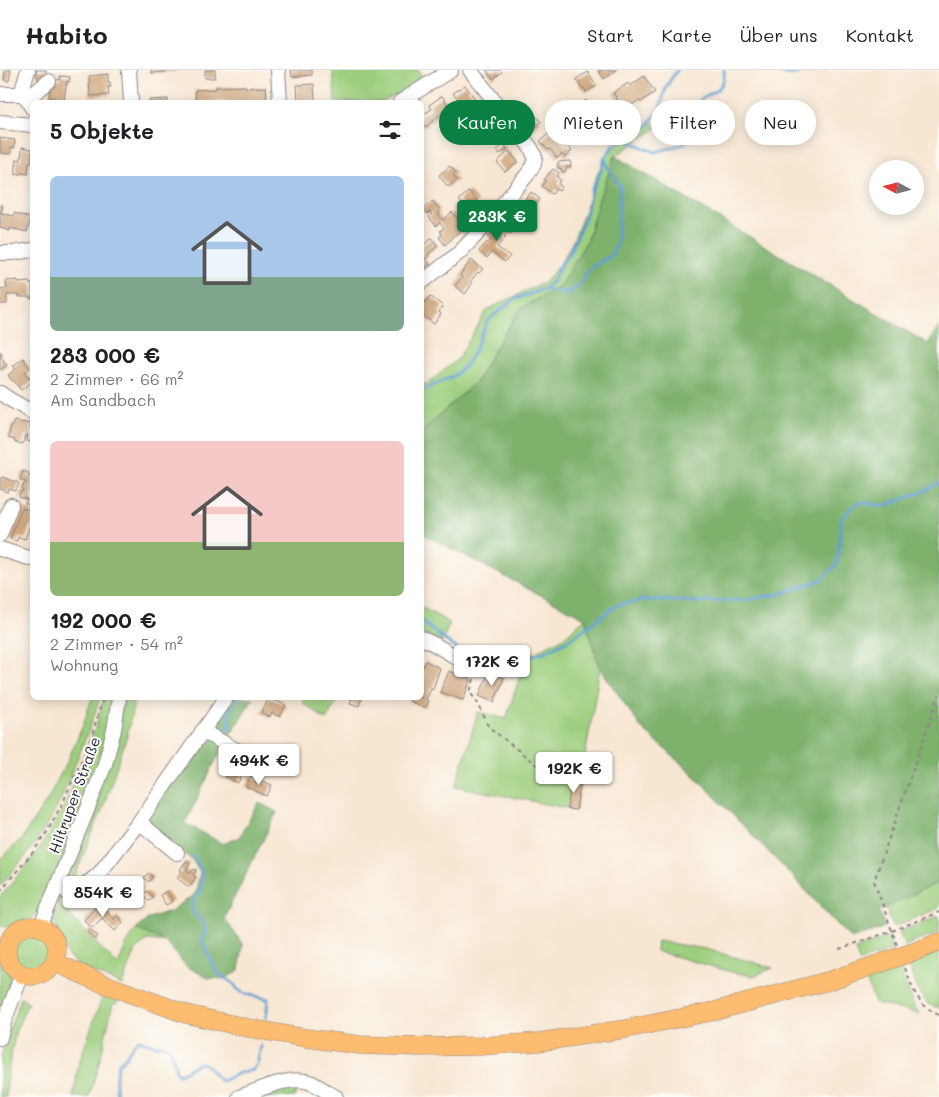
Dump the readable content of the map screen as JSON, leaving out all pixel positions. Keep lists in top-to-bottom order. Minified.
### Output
{"streets":{"street":["Hiltruper Straße"]},"north":"left","page":{"header":"Habito","nav":["Start","Karte","Über uns","Kontakt"],"chip":["Kaufen","Mieten","Filter","Neu"],"heading":"5 Objekte","list":[{"name":"283 000 €","note":"2 Zimmer · 66 m² · Am Sandbach"},{"name":"192 000 €","note":"2 Zimmer · 54 m² · Wohnung"}],"price":["283K €","172K €","494K €","192K €","854K €"]}}
